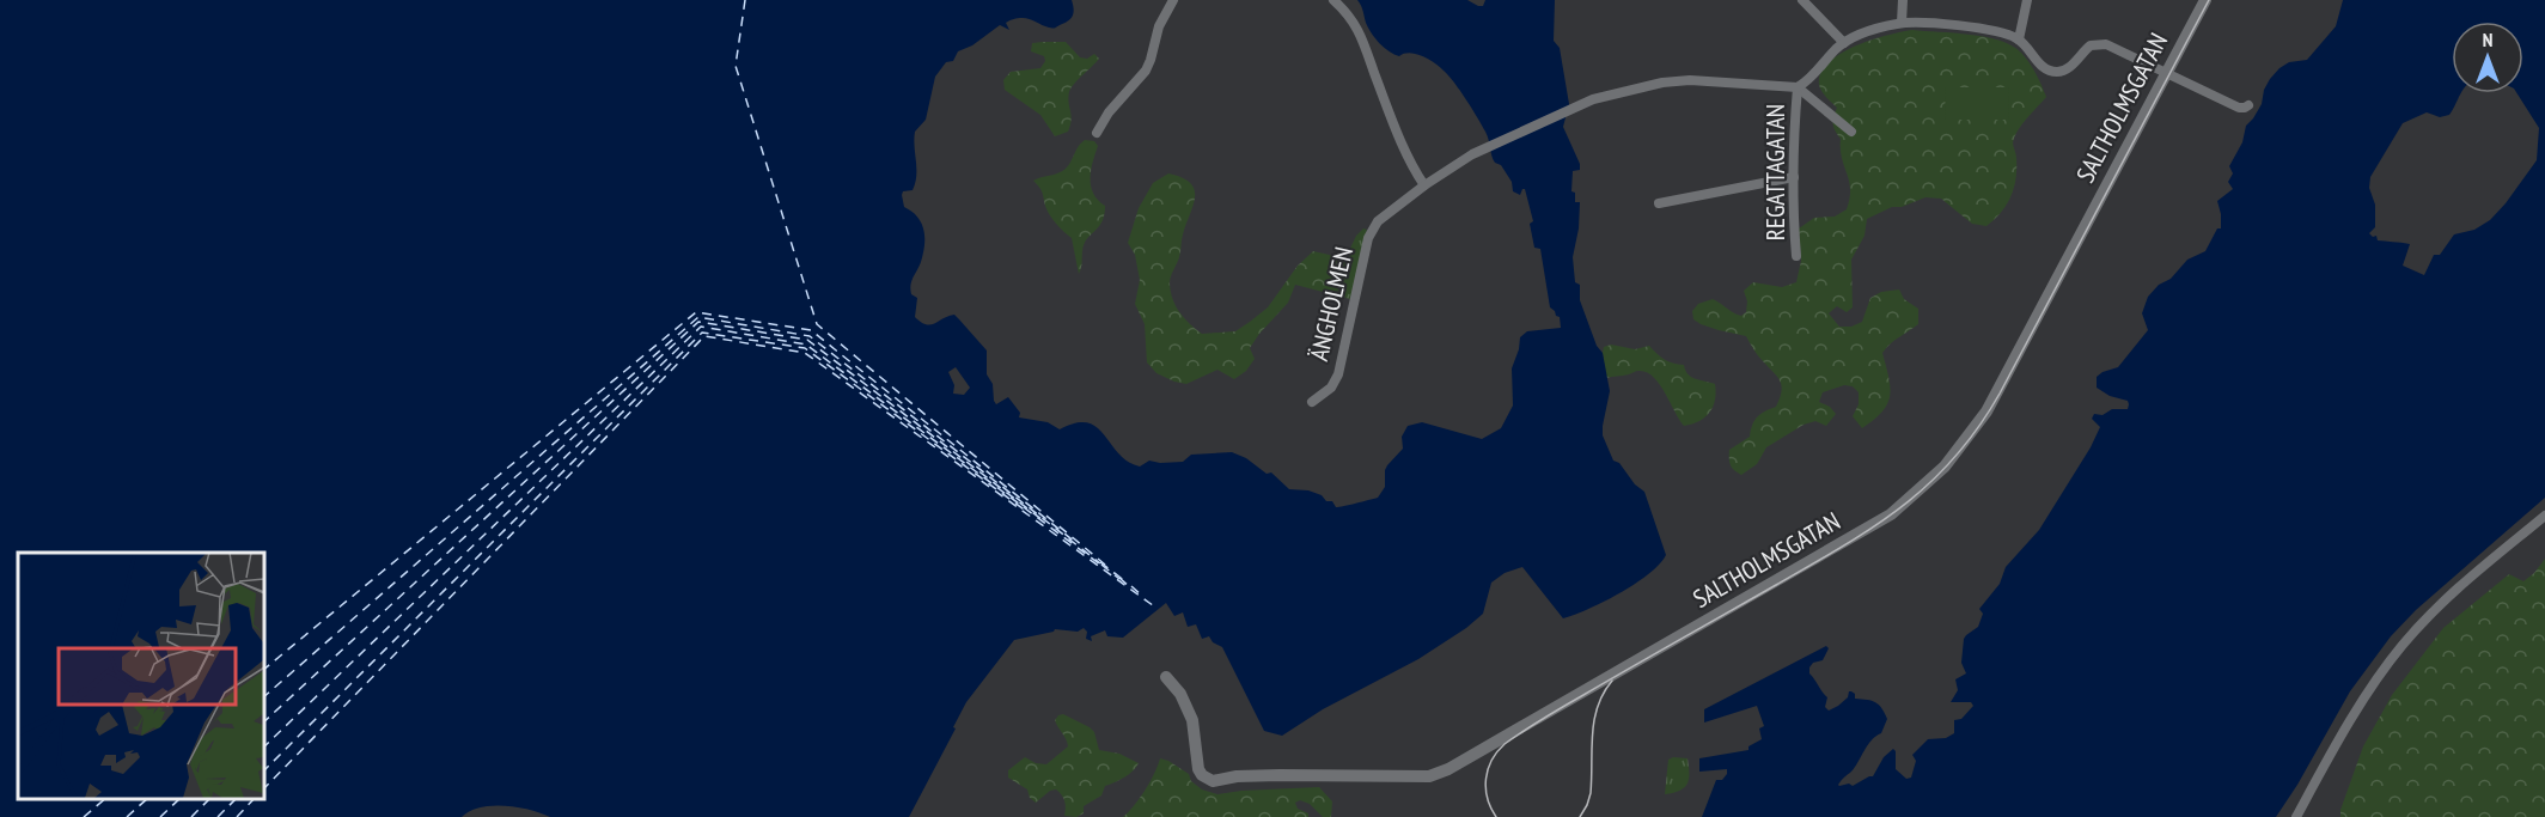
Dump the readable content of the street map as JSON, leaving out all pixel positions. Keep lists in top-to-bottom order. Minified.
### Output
{"streets":{"street":["SALTHOLMSGATAN","REGATTAGATAN","ÄNGHOLMEN"]},"crossings":[["REGATTAGATAN","ÄNGHOLMEN"]],"north":"top"}
